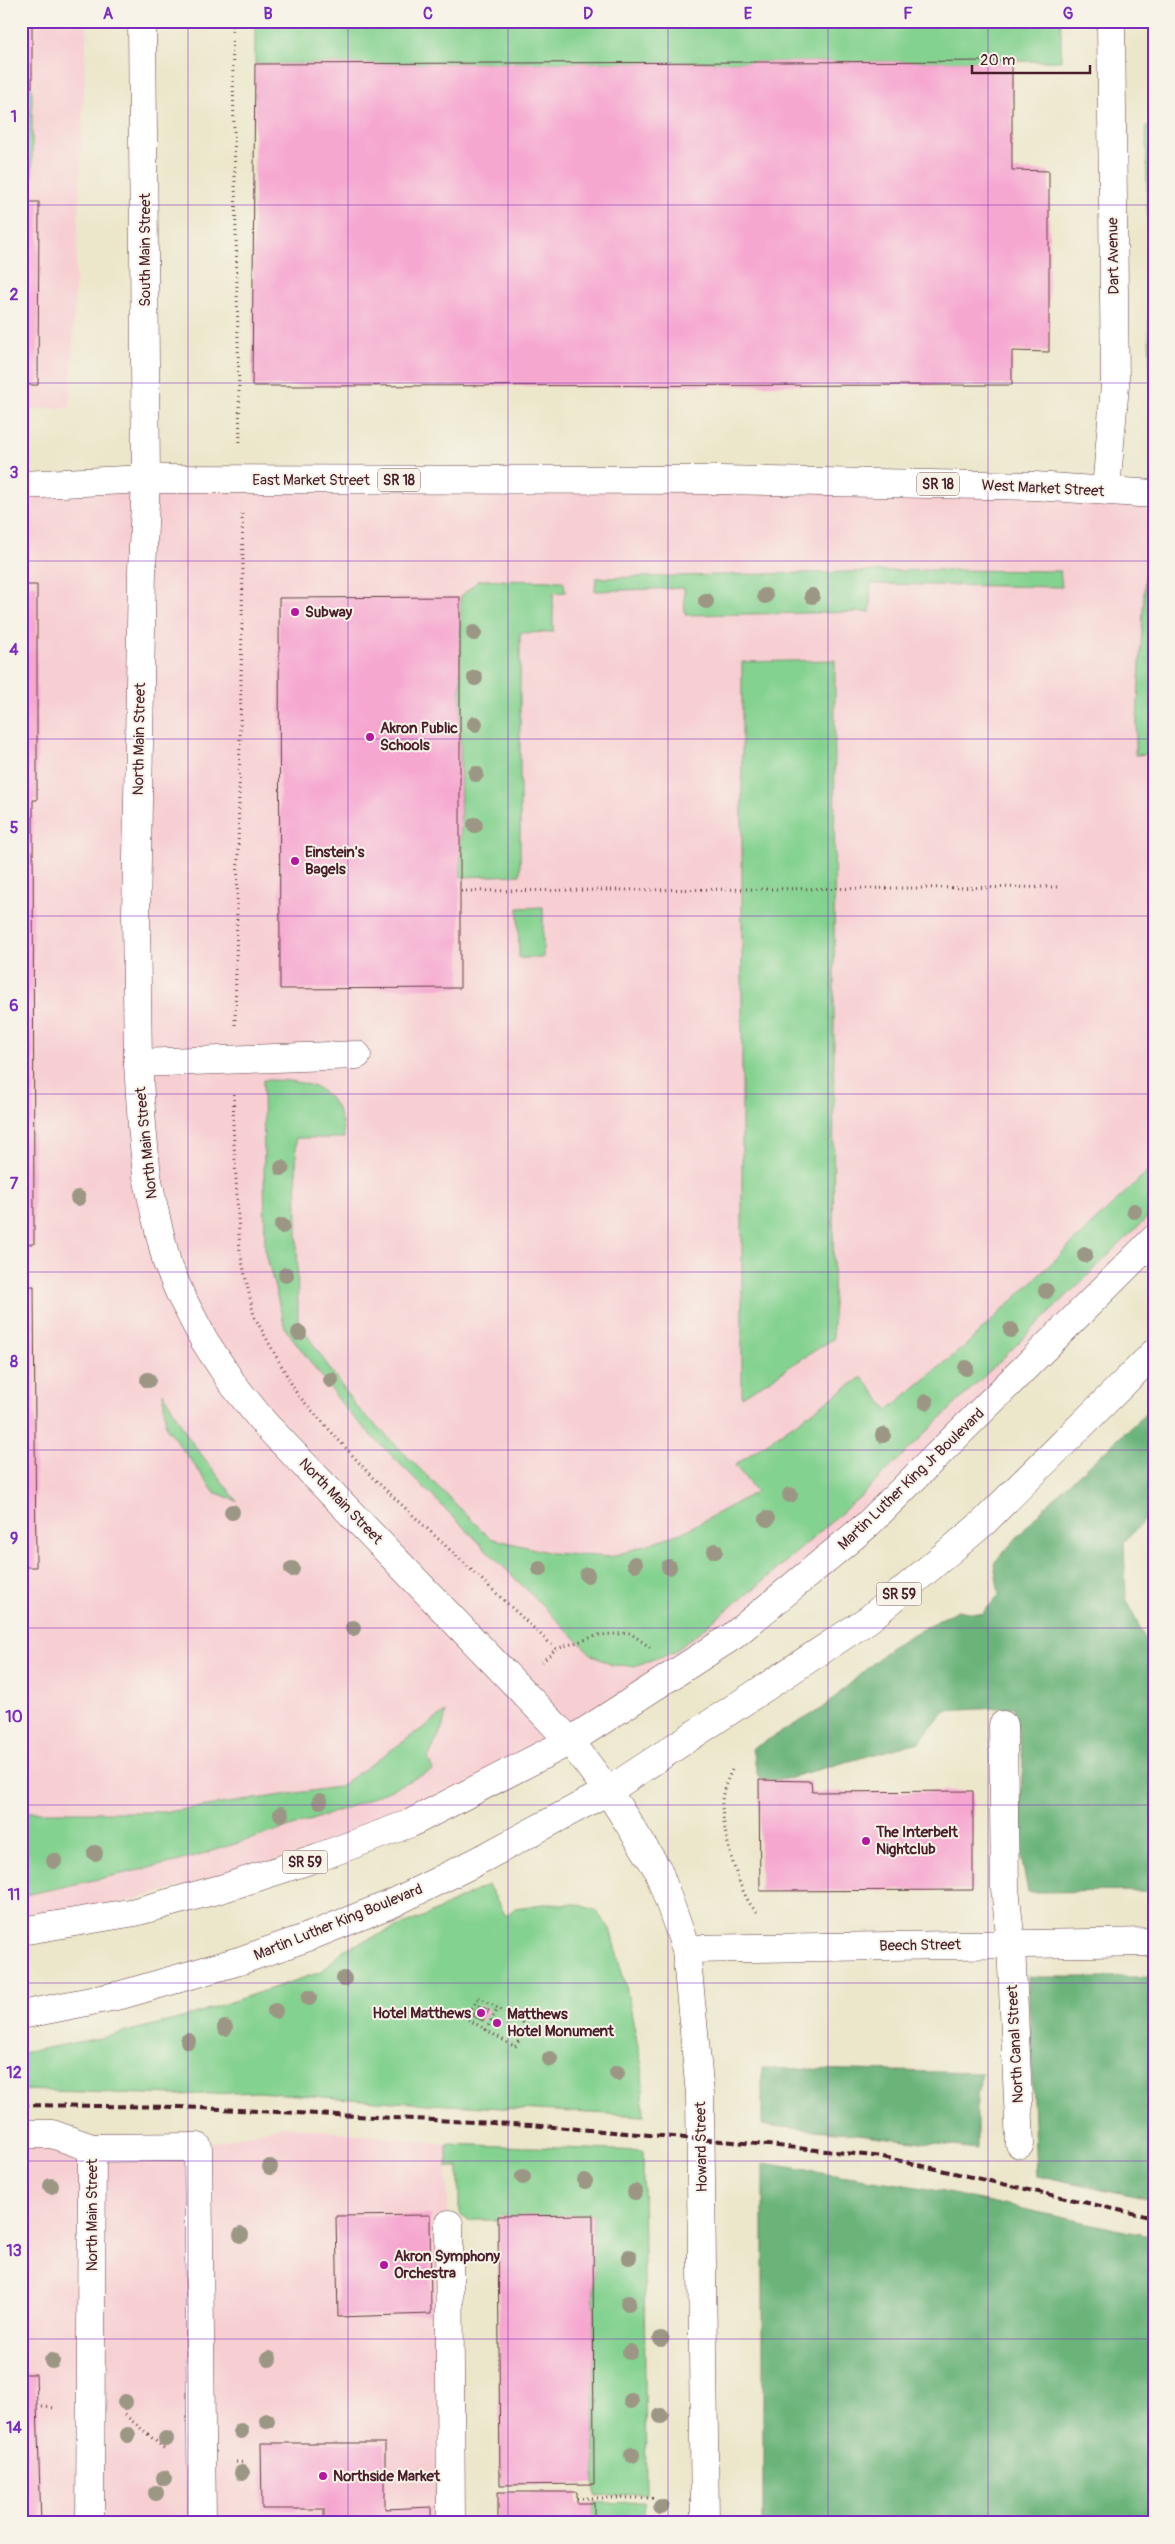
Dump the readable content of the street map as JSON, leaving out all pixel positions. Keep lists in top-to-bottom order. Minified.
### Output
{"streets":{"main road":["South Main Street","Dart Avenue","East Market Street","SR 18","West Market Street","North Main Street","Martin Luther King Jr Boulevard","SR 59","Martin Luther King Boulevard","Beech Street","North Canal Street","Howard Street"]},"crossings":[["South Main Street","East Market Street"],["South Main Street","North Main Street"],["Dart Avenue","West Market Street"],["East Market Street","West Market Street"],["East Market Street","North Main Street"],["North Main Street","Martin Luther King Jr Boulevard"],["North Main Street","SR 59"],["North Main Street","Martin Luther King Boulevard"],["North Main Street","Howard Street"],["Martin Luther King Jr Boulevard","SR 59"],["SR 59","Martin Luther King Boulevard"],["SR 59","Howard Street"],["Martin Luther King Boulevard","Howard Street"],["Beech Street","North Canal Street"],["Beech Street","Howard Street"]],"places":["Subway","Akron Public Schools","Einstein's Bagels","The Interbelt Nightclub","Hotel Matthews","Matthews Hotel Monument","Akron Symphony Orchestra","Northside Market"],"scale_bar":"20 m","grid":{"columns":["A","B","C","D","E","F","G"],"rows":["1","2","3","4","5","6","7","8","9","10","11","12","13","14"]}}
